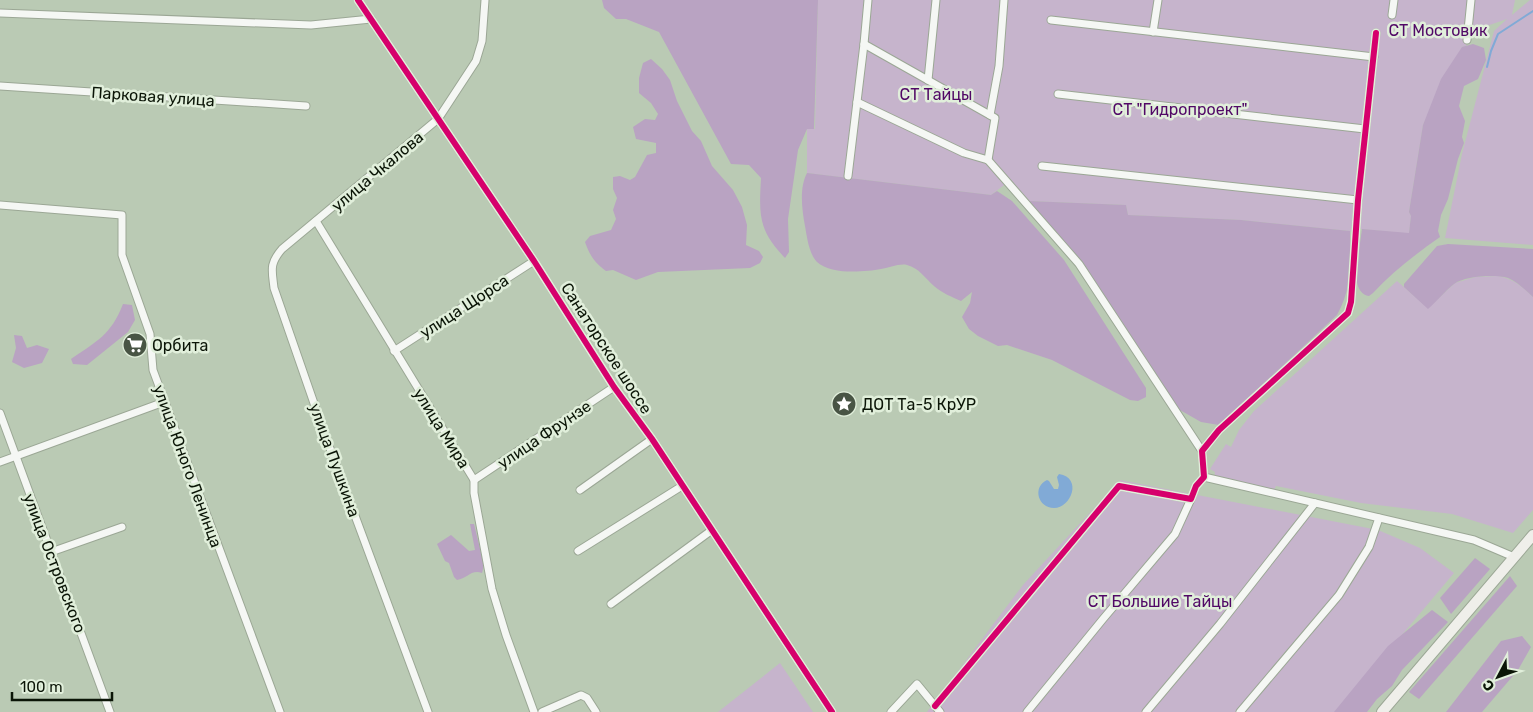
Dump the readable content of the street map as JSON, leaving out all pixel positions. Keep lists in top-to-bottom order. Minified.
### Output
{"streets":{"street":["Парковая улица","улица Чкалова","улица Щорса","Санаторское шоссе","улица Мира","улица Фрунзе","улица Пушкина","улица Юного Ленинца","улица Островского"]},"crossings":[["улица Чкалова","Санаторское шоссе"],["улица Чкалова","улица Мира"],["улица Чкалова","улица Пушкина"],["улица Щорса","Санаторское шоссе"],["улица Щорса","улица Мира"],["Санаторское шоссе","улица Фрунзе"],["улица Мира","улица Фрунзе"],["улица Мира","улица Пушкина"]],"parks":["СТ Мостовик","СТ Тайцы","СТ \"Гидропроект\"","СТ Большие Тайцы"],"places":{"supermarket":["Орбита"],"place":["ДОТ Та-5 КрУР"]},"scale_bar":"100 m","north":"bottom left"}
